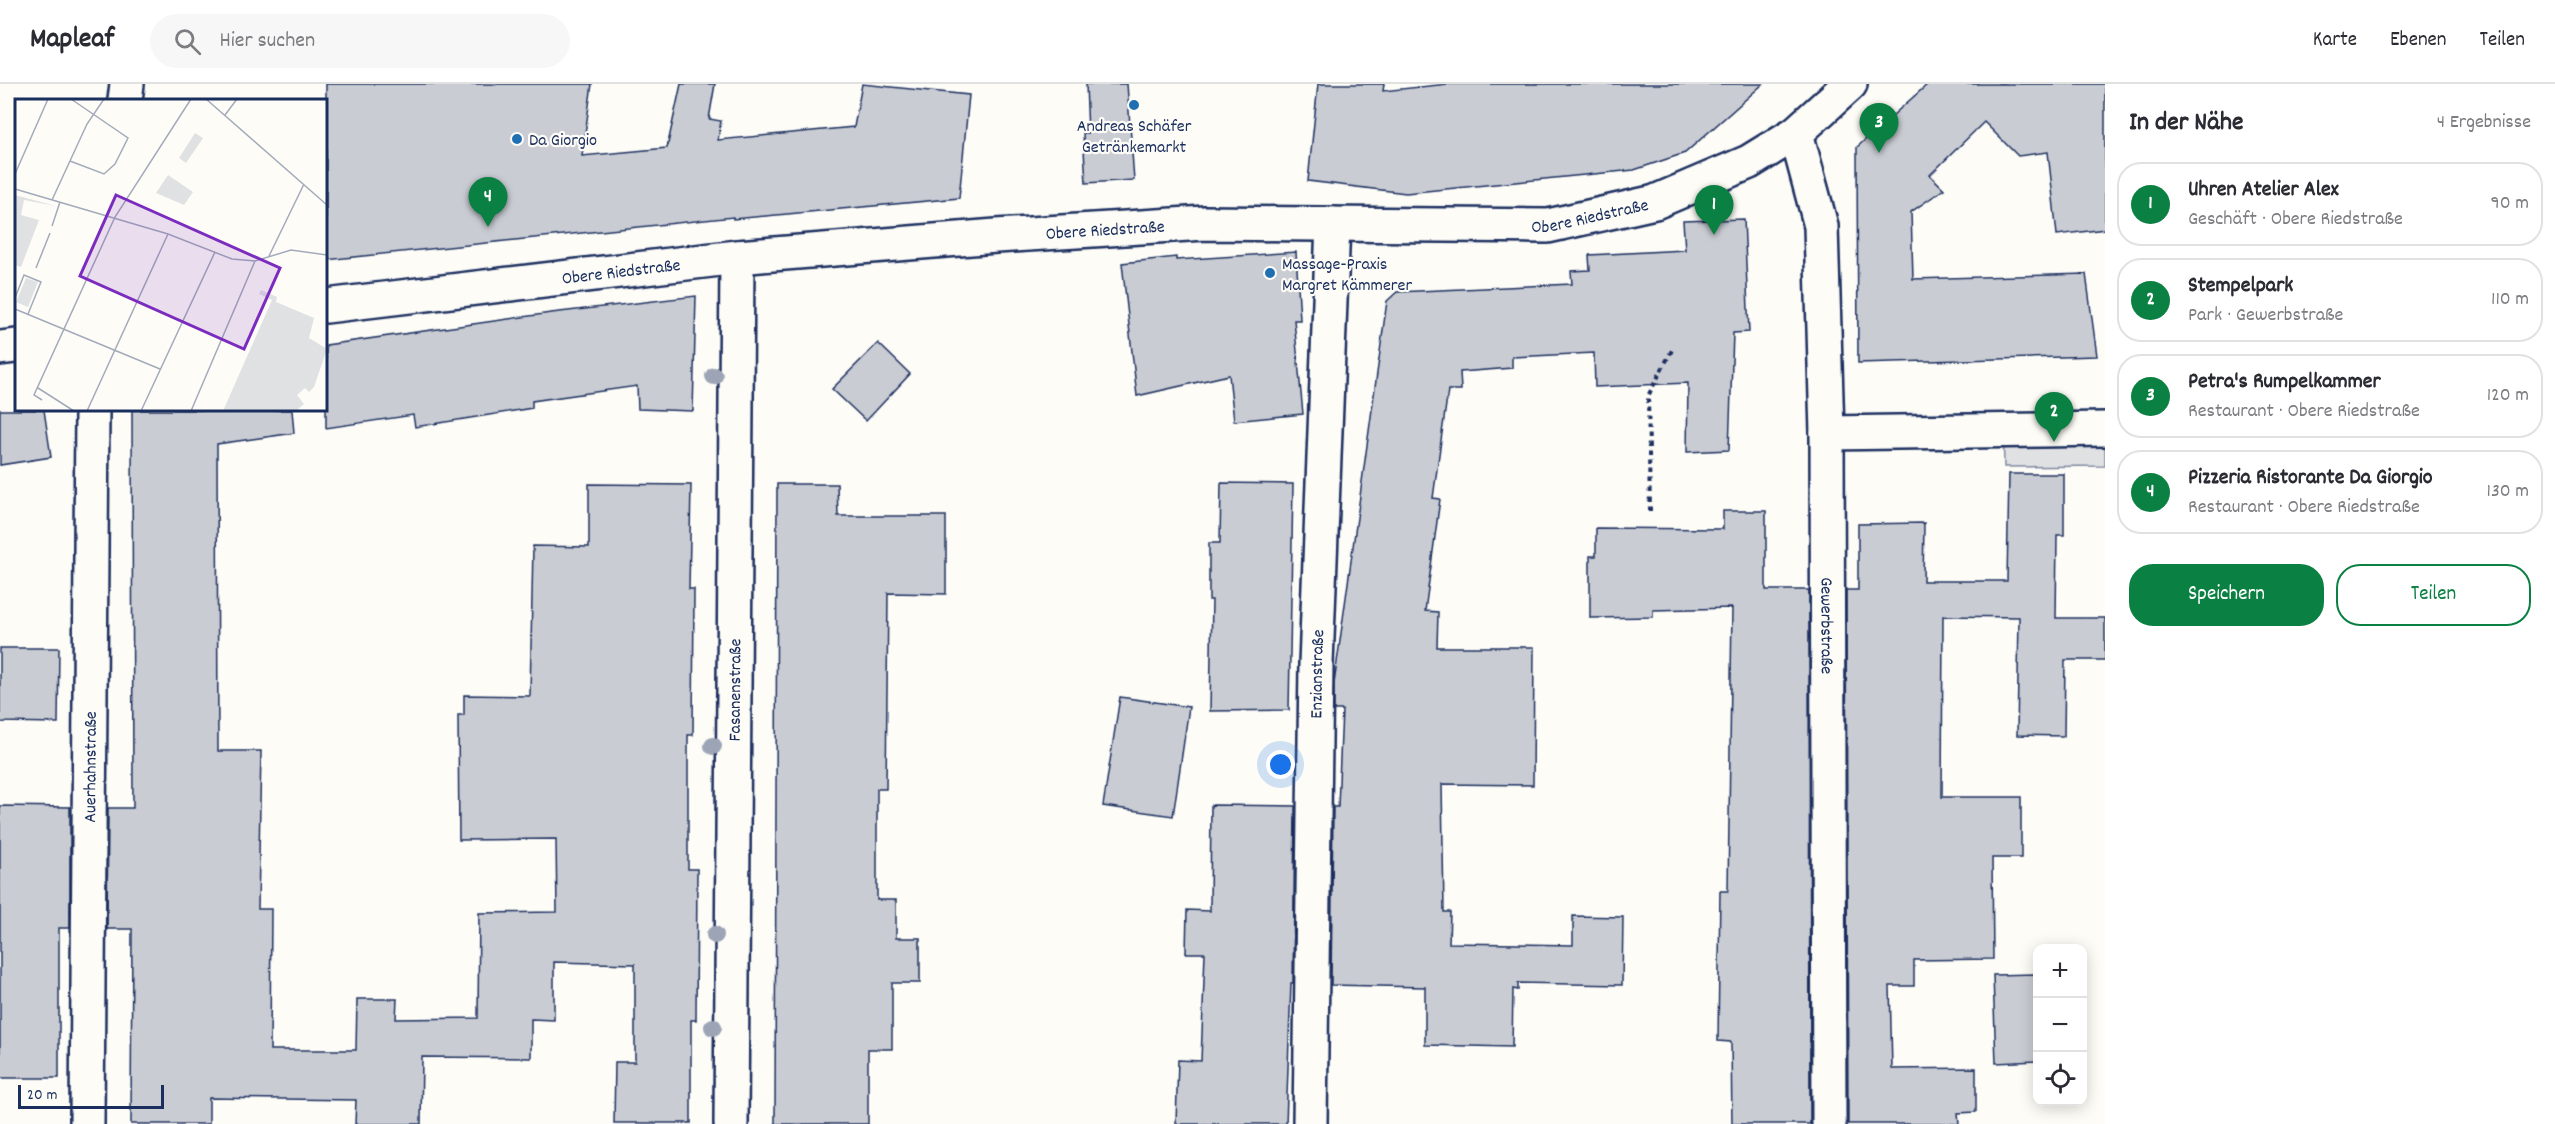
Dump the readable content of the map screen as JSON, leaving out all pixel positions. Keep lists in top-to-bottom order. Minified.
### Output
{"streets":{"street":["Obere Riedstraße","Gewerbstraße","Enzianstraße","Fasanenstraße","Auerhahnstraße"]},"crossings":[["Obere Riedstraße","Gewerbstraße"],["Obere Riedstraße","Enzianstraße"],["Obere Riedstraße","Fasanenstraße"]],"places":["Andreas Schäfer Getränkemarkt","Da Giorgio","Massage-Praxis Margret Kämmerer"],"scale_bar":"20 m","page":{"header":"Mapleaf","search":"Hier suchen","nav":["Karte","Ebenen","Teilen"],"heading":["In der Nähe","4 Ergebnisse"],"pins":["3","4","1","2"],"list":[{"mark":"1","name":"Uhren Atelier Alex","note":"Geschäft · Obere Riedstraße","value":"90 m"},{"mark":"2","name":"Stempelpark","note":"Park · Gewerbstraße","value":"110 m"},{"mark":"3","name":"Petra's Rumpelkammer","note":"Restaurant · Obere Riedstraße","value":"120 m"},{"mark":"4","name":"Pizzeria Ristorante Da Giorgio","note":"Restaurant · Obere Riedstraße","value":"130 m"}],"buttons":["Speichern","Teilen"],"map_buttons":["+","−"],"scale":"20 m"}}
